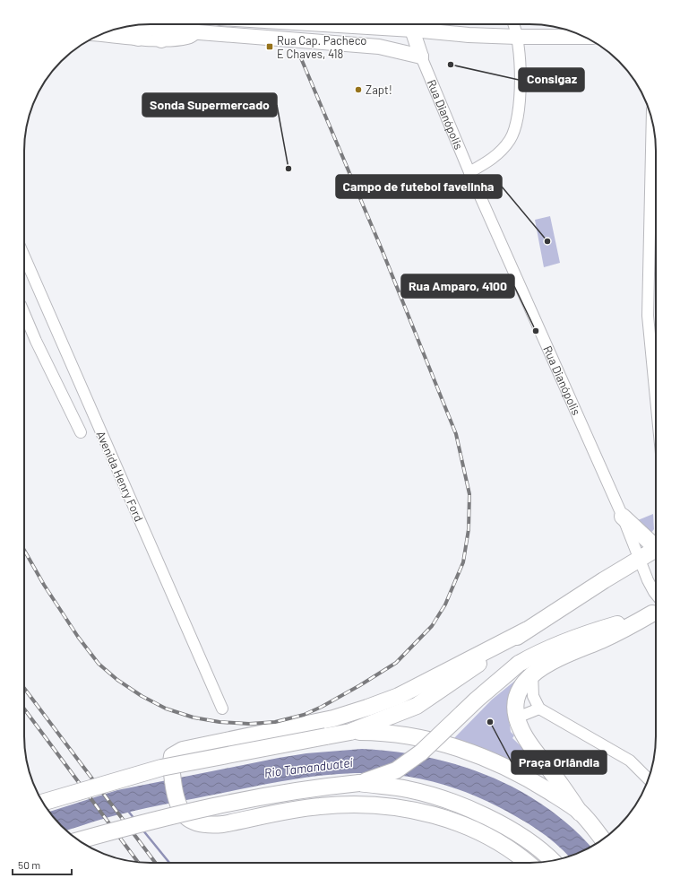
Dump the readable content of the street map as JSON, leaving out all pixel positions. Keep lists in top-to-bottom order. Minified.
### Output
{"streets":{"main road":["Rua Dianópolis"],"street":["Avenida Henry Ford"]},"water":["Rio Tamanduateí"],"places":{"transit":["Rua Cap. Pacheco E Chaves, 418"],"other":["Consigaz","Zapt!","Sonda Supermercado","Campo de futebol favelinha","Rua Amparo, 4100","Praça Orlândia"]},"scale_bar":"50 m"}
